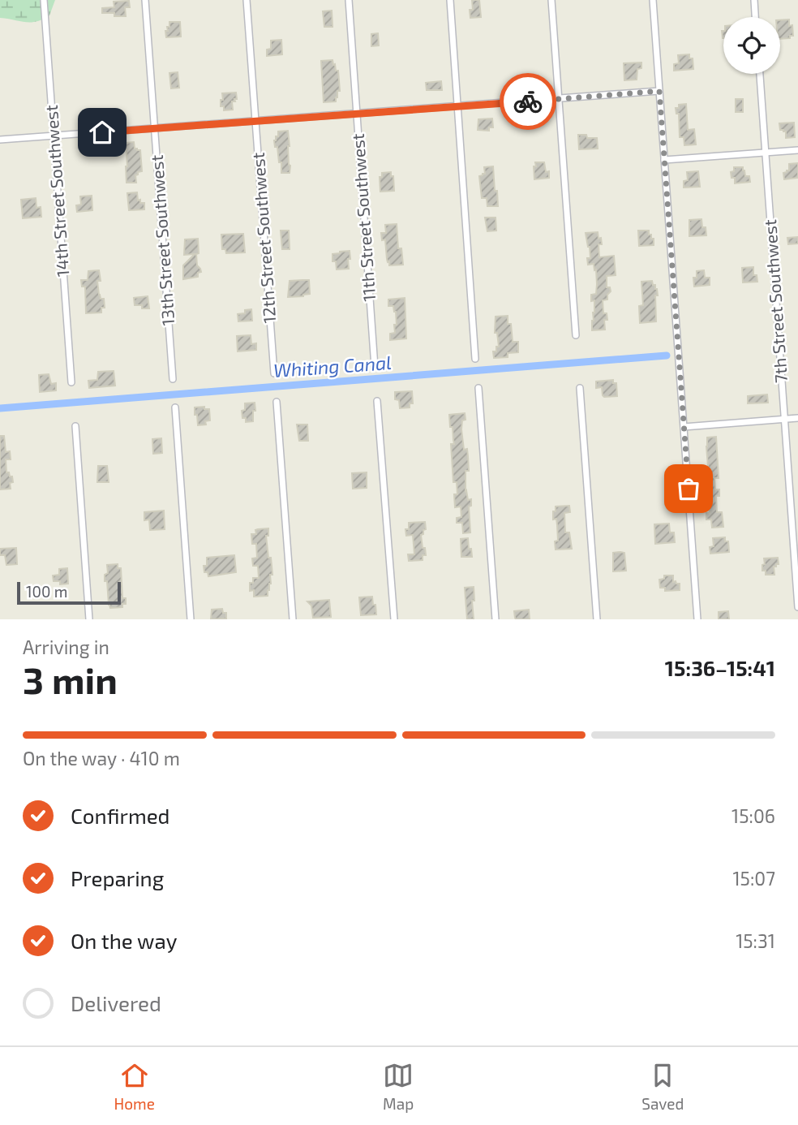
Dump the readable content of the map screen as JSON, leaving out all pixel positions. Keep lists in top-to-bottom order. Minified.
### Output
{"streets":{"street":["14th Street Southwest","11th Street Southwest","12th Street Southwest","13th Street Southwest","7th Street Southwest"]},"water":["Whiting Canal"],"scale_bar":"100 m","page":{"scale":"100 m","heading":["3 min","Arriving in","15:36–15:41"],"bar":"On the way · 410 m","list":[["Confirmed","15:06"],["Preparing","15:07"],["On the way","15:31"],"Delivered"],"tabs":["Home","Map","Saved"]}}
